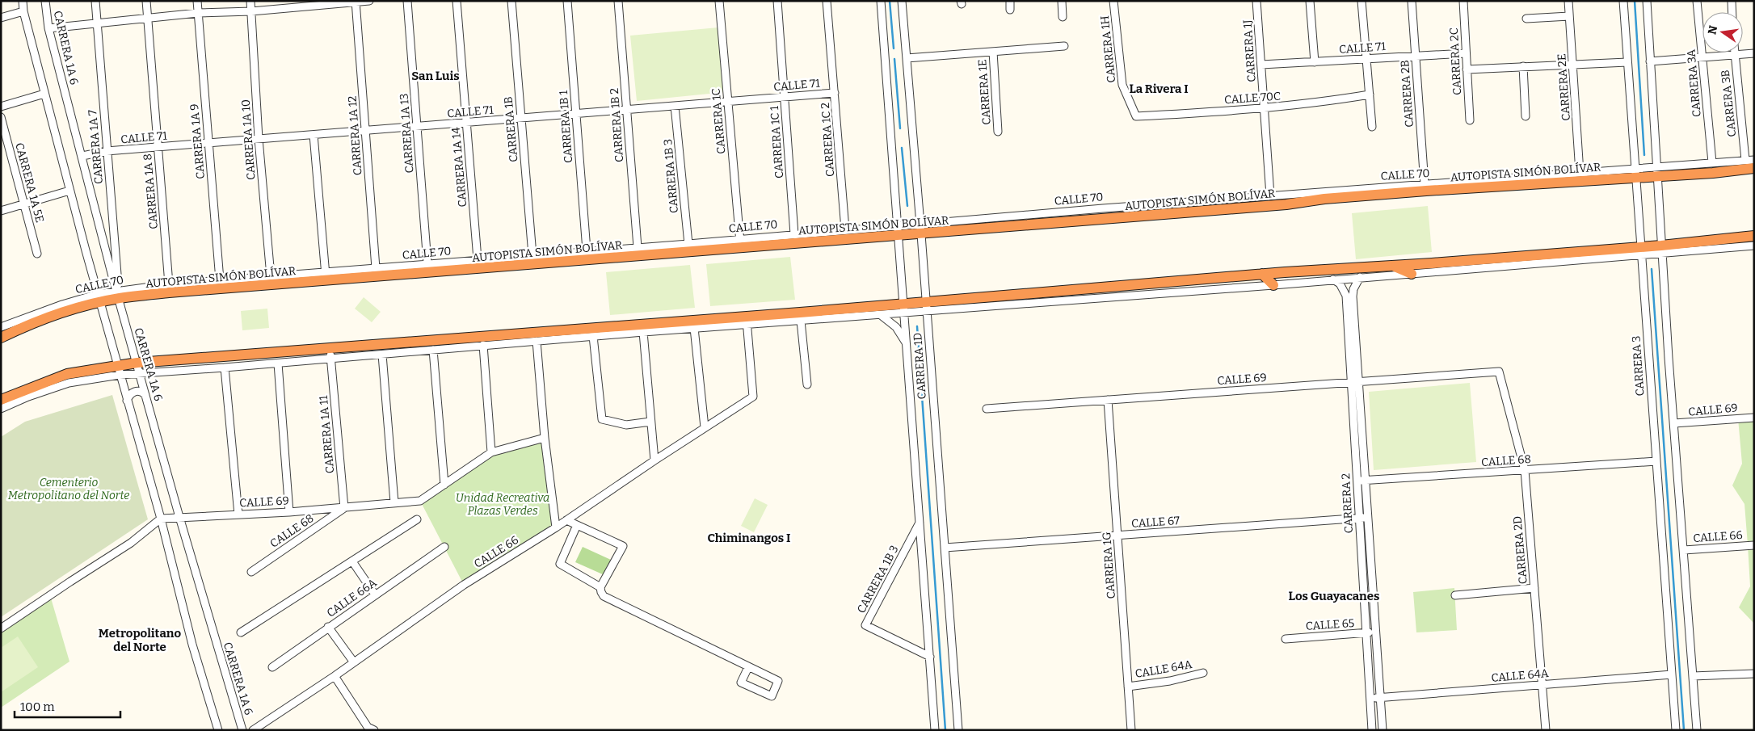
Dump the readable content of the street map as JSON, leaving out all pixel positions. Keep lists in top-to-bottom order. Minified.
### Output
{"streets":{"highway":["AUTOPISTA SIMÓN BOLÍVAR"],"street":["CARRERA 1A 6","CALLE 71","CARRERA 1H","CARRERA 1J","CARRERA 2C","CARRERA 3A","CARRERA 2E","CARRERA 1E","CARRERA 2B","CALLE 70C","CARRERA 3B","CARRERA 1C","CARRERA 1B 2","CARRERA 1B 1","CARRERA 1B","CARRERA 1A 13","CARRERA 1A 12","CARRERA 1A 10","CARRERA 1C 2","CARRERA 1A 9","CARRERA 1C 1","CARRERA 1A 7","CARRERA 1A 14","CALLE 70","CARRERA 1B 3","CARRERA 1A 5E","CARRERA 1A 8","CARRERA 1D","CARRERA 3","CALLE 69","CARRERA 1A 11","CALLE 68","CARRERA 2","CALLE 67","CALLE 66","CARRERA 2D","CARRERA 1G","CALLE 66A","CALLE 65","CALLE 64A"]},"crossings":[["CARRERA 1A 6","CALLE 71"],["CARRERA 1A 6","CARRERA 1A 7"],["CARRERA 1A 6","AUTOPISTA SIMÓN BOLÍVAR"],["CARRERA 1A 6","CALLE 70"],["CARRERA 1A 6","CALLE 69"],["CALLE 71","CARRERA 1J"],["CALLE 71","CARRERA 2C"],["CALLE 71","CARRERA 2B"],["CALLE 71","CARRERA 1C"],["CALLE 71","CARRERA 1B 2"],["CALLE 71","CARRERA 1B 1"],["CALLE 71","CARRERA 1B"],["CALLE 71","CARRERA 1A 13"],["CALLE 71","CARRERA 1A 12"],["CALLE 71","CARRERA 1A 10"],["CALLE 71","CARRERA 1C 2"],["CALLE 71","CARRERA 1A 9"],["CALLE 71","CARRERA 1C 1"],["CALLE 71","CARRERA 1A 7"],["CALLE 71","CARRERA 1A 14"],["CALLE 71","CARRERA 1B 3"],["CALLE 71","CARRERA 1A 8"],["CARRERA 1H","CALLE 70C"],["CARRERA 1J","CALLE 70C"],["CARRERA 1J","CALLE 70"],["CARRERA 2E","CALLE 70"],["CARRERA 2B","CALLE 70"],["CARRERA 1C","AUTOPISTA SIMÓN BOLÍVAR"],["CARRERA 1C","CALLE 70"],["CARRERA 1B 2","CALLE 70"],["CARRERA 1B 1","CALLE 70"],["CARRERA 1B","CALLE 70"],["CARRERA 1A 13","CALLE 70"],["CARRERA 1A 12","CALLE 70"],["CARRERA 1A 10","CALLE 70"],["CARRERA 1C 2","CALLE 70"],["CARRERA 1A 9","CALLE 70"],["CARRERA 1C 1","CALLE 70"],["CARRERA 1A 7","AUTOPISTA SIMÓN BOLÍVAR"],["CARRERA 1A 7","CALLE 70"],["CARRERA 1A 14","CALLE 70"],["AUTOPISTA SIMÓN BOLÍVAR","CALLE 70"],["AUTOPISTA SIMÓN BOLÍVAR","CARRERA 1D"],["AUTOPISTA SIMÓN BOLÍVAR","CARRERA 3"],["CALLE 70","CARRERA 1B 3"],["CALLE 70","CARRERA 1A 8"],["CALLE 70","CARRERA 1D"],["CALLE 70","CARRERA 3"],["CARRERA 1B 3","CARRERA 1D"],["CARRERA 1D","CALLE 67"],["CARRERA 3","CALLE 68"],["CARRERA 3","CALLE 64A"],["CALLE 69","CARRERA 1A 11"],["CALLE 69","CALLE 68"],["CALLE 69","CARRERA 2"],["CALLE 69","CARRERA 2D"],["CALLE 69","CARRERA 1G"],["CARRERA 1A 11","CALLE 68"],["CALLE 68","CARRERA 2"],["CALLE 68","CARRERA 2D"],["CARRERA 2","CALLE 67"],["CARRERA 2","CALLE 65"],["CARRERA 2","CALLE 64A"],["CALLE 67","CARRERA 1G"],["CARRERA 2D","CALLE 64A"],["CARRERA 1G","CALLE 64A"]],"districts":["San Luis","La Rivera I","Chiminangos I","Los Guayacanes","Metropolitano del Norte"],"parks":["Cementerio Metropolitano del Norte","Unidad Recreativa Plazas Verdes"],"scale_bar":"100 m","north":"left"}
